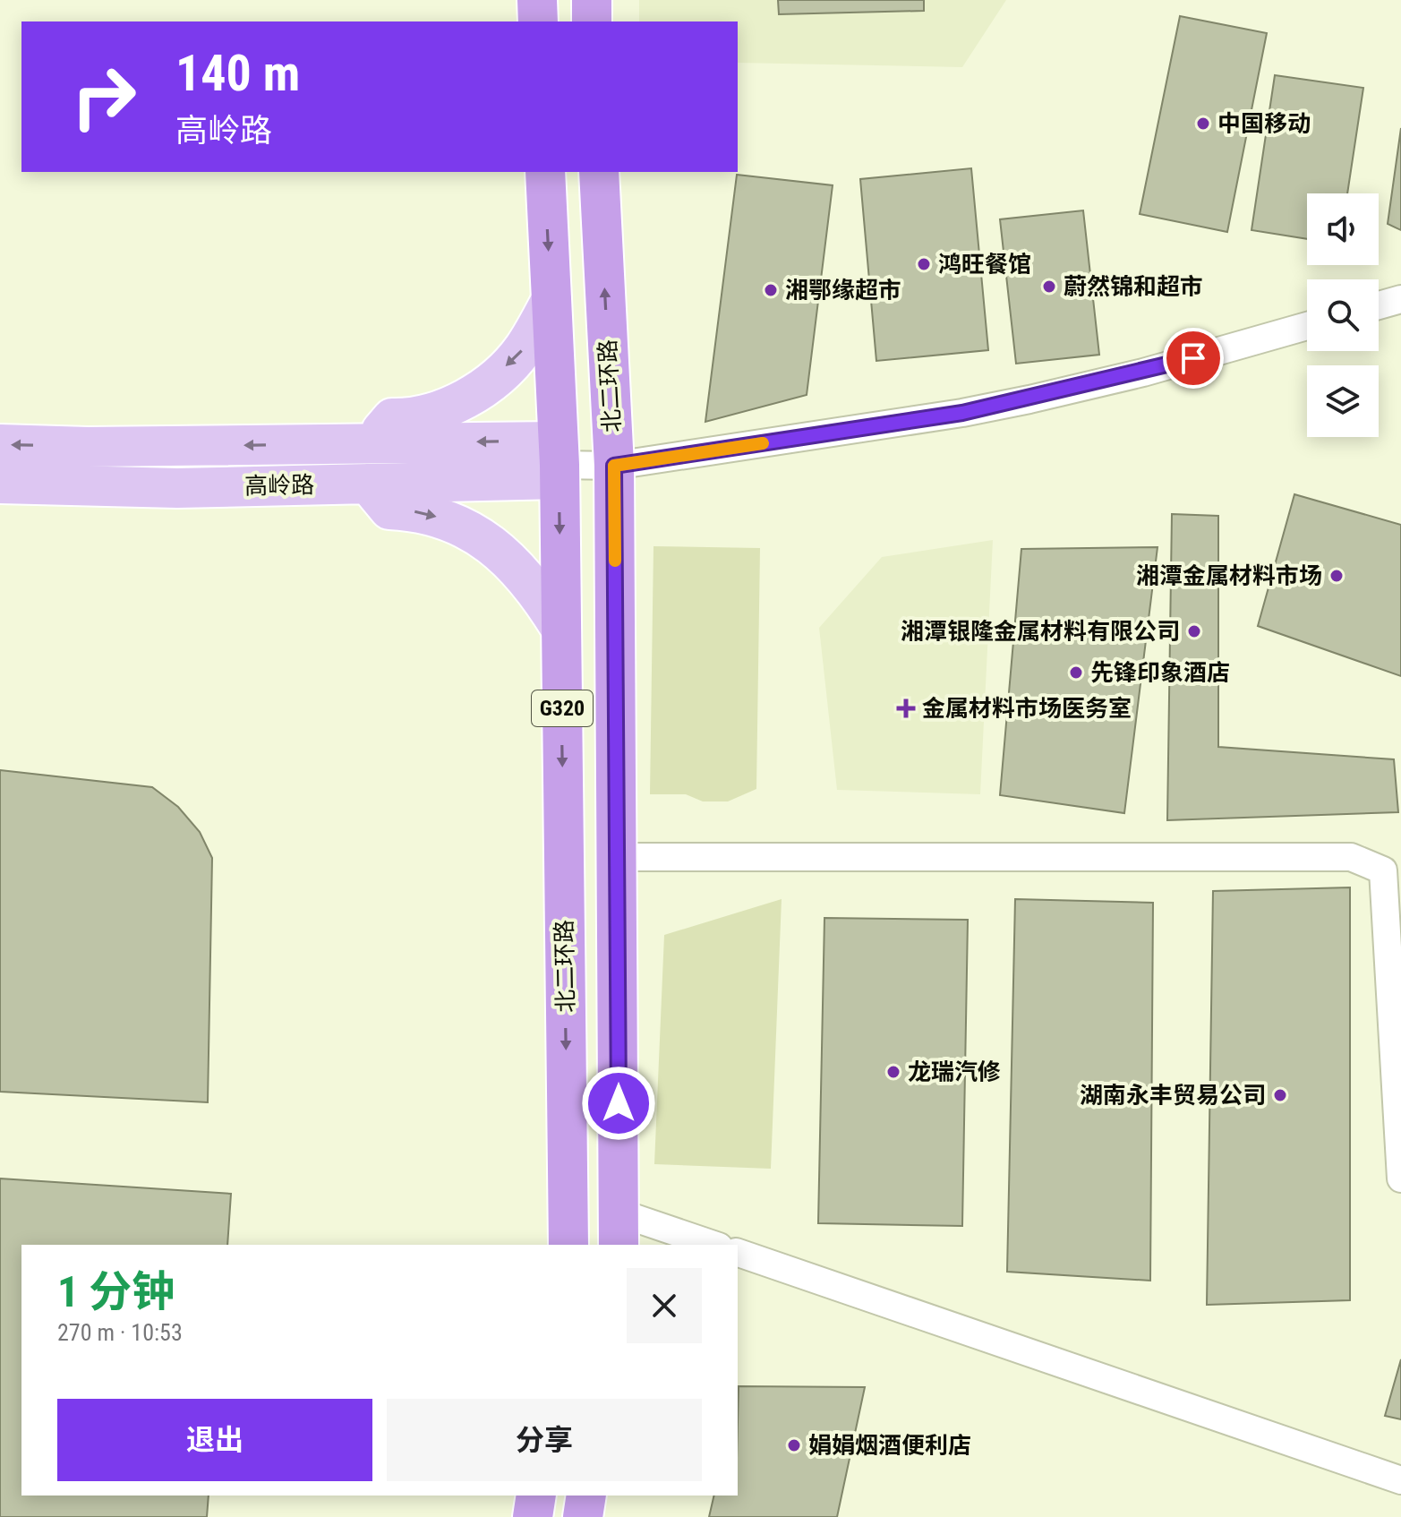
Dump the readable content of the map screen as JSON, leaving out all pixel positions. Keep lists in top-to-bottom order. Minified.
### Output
{"streets":{"highway":["北二环路","G320"],"main road":["高岭路"]},"crossings":[["北二环路","高岭路"]],"places":{"other":["中国移动","鸿旺餐馆","蔚然锦和超市","湘鄂缘超市","湘潭金属材料市场","湘潭银隆金属材料有限公司","先锋印象酒店","龙瑞汽修","湖南永丰贸易公司","娟娟烟酒便利店"],"health":["金属材料市场医务室"]},"page":{"turn":["140 m","高岭路"],"heading":["1 分钟","270 m · 10:53"],"buttons":["退出","分享"]}}
